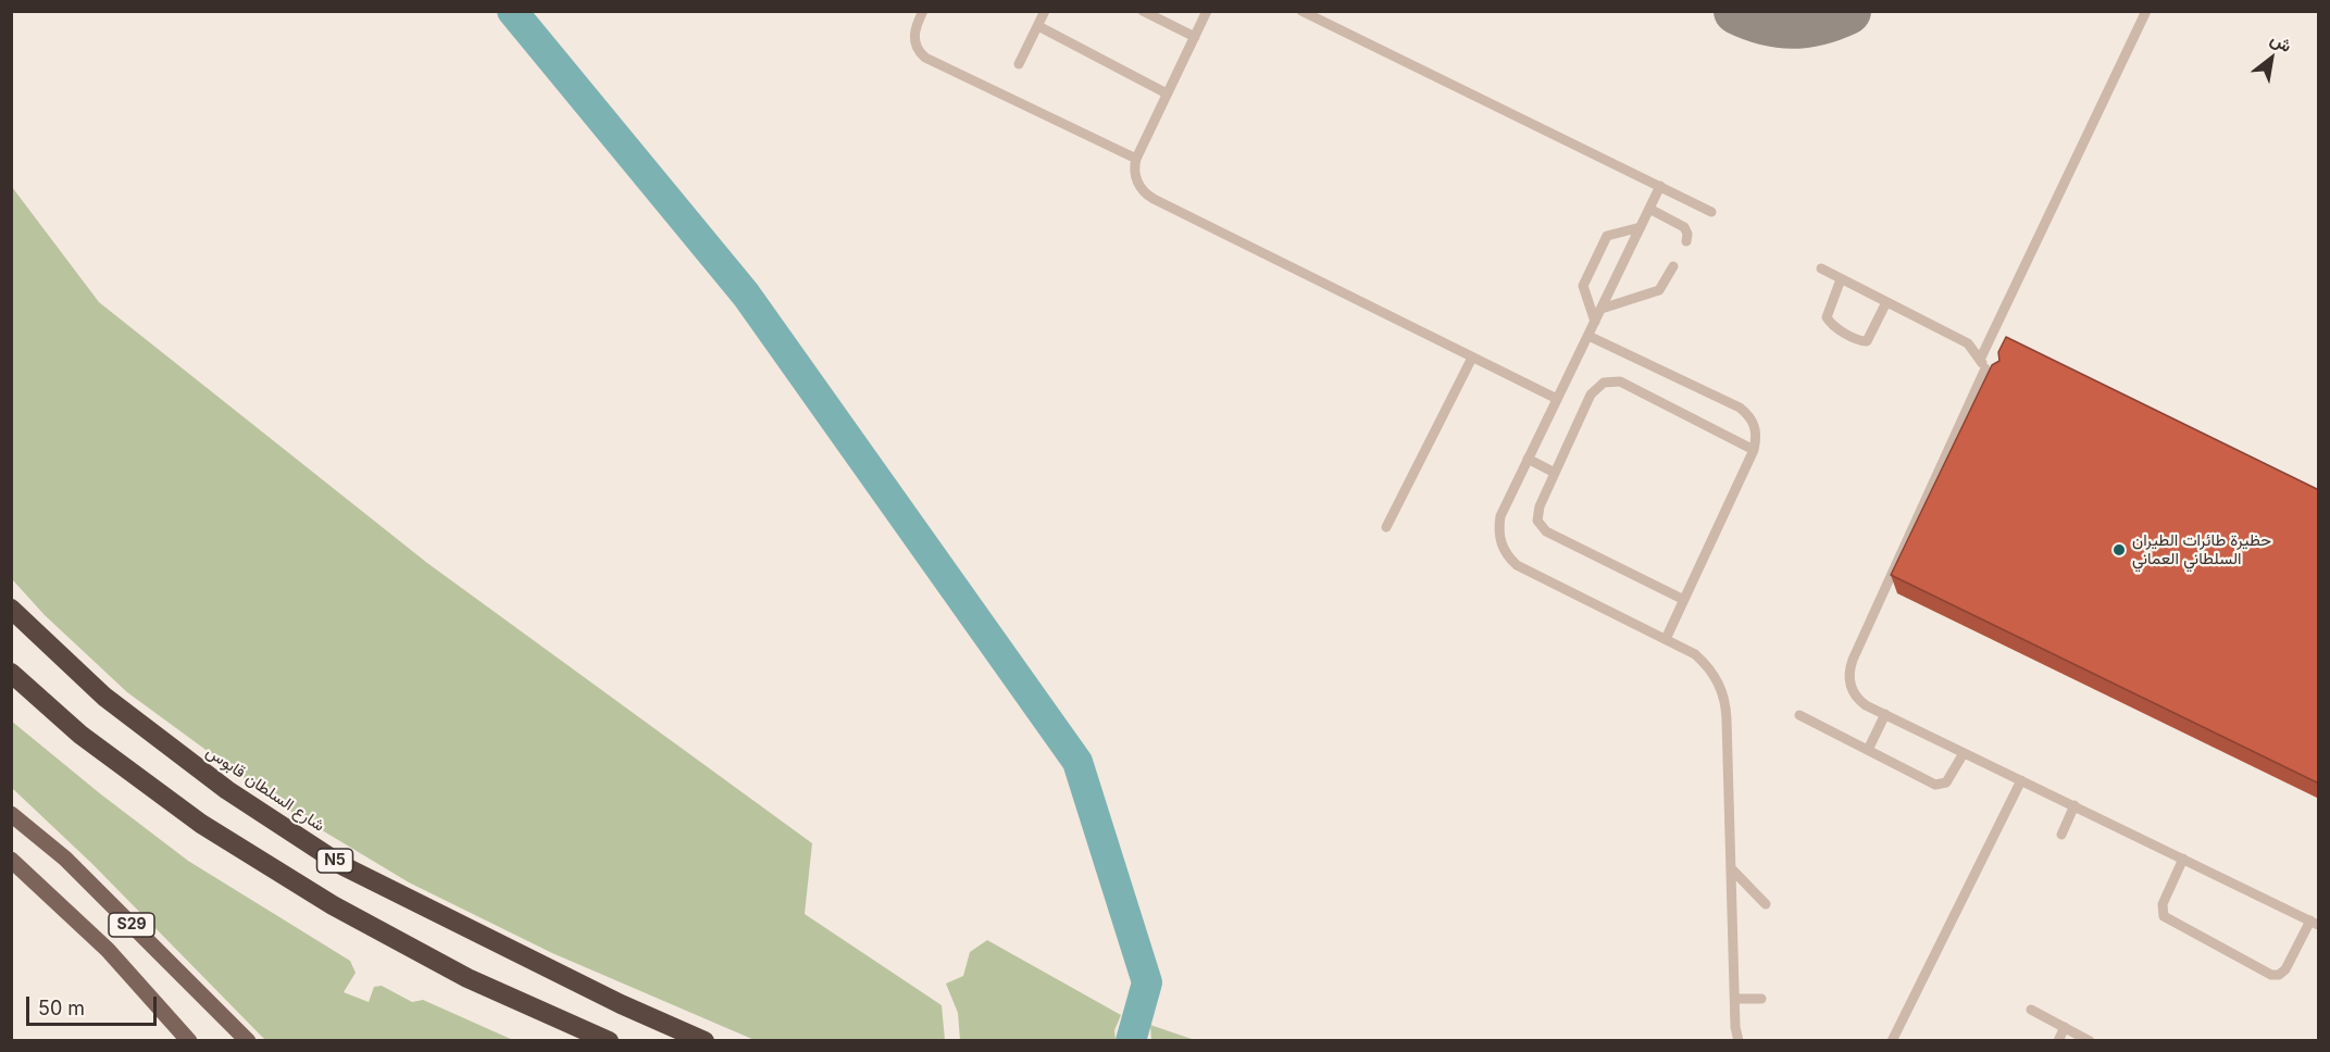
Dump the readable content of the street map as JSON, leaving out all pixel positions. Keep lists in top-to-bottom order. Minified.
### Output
{"streets":{"highway":["شارع السلطان قابوس","N5"],"main road":["S29"]},"places":["حظيرة طائرات الطيران السلطاني العماني"],"scale_bar":"50 m","north":"top right"}
